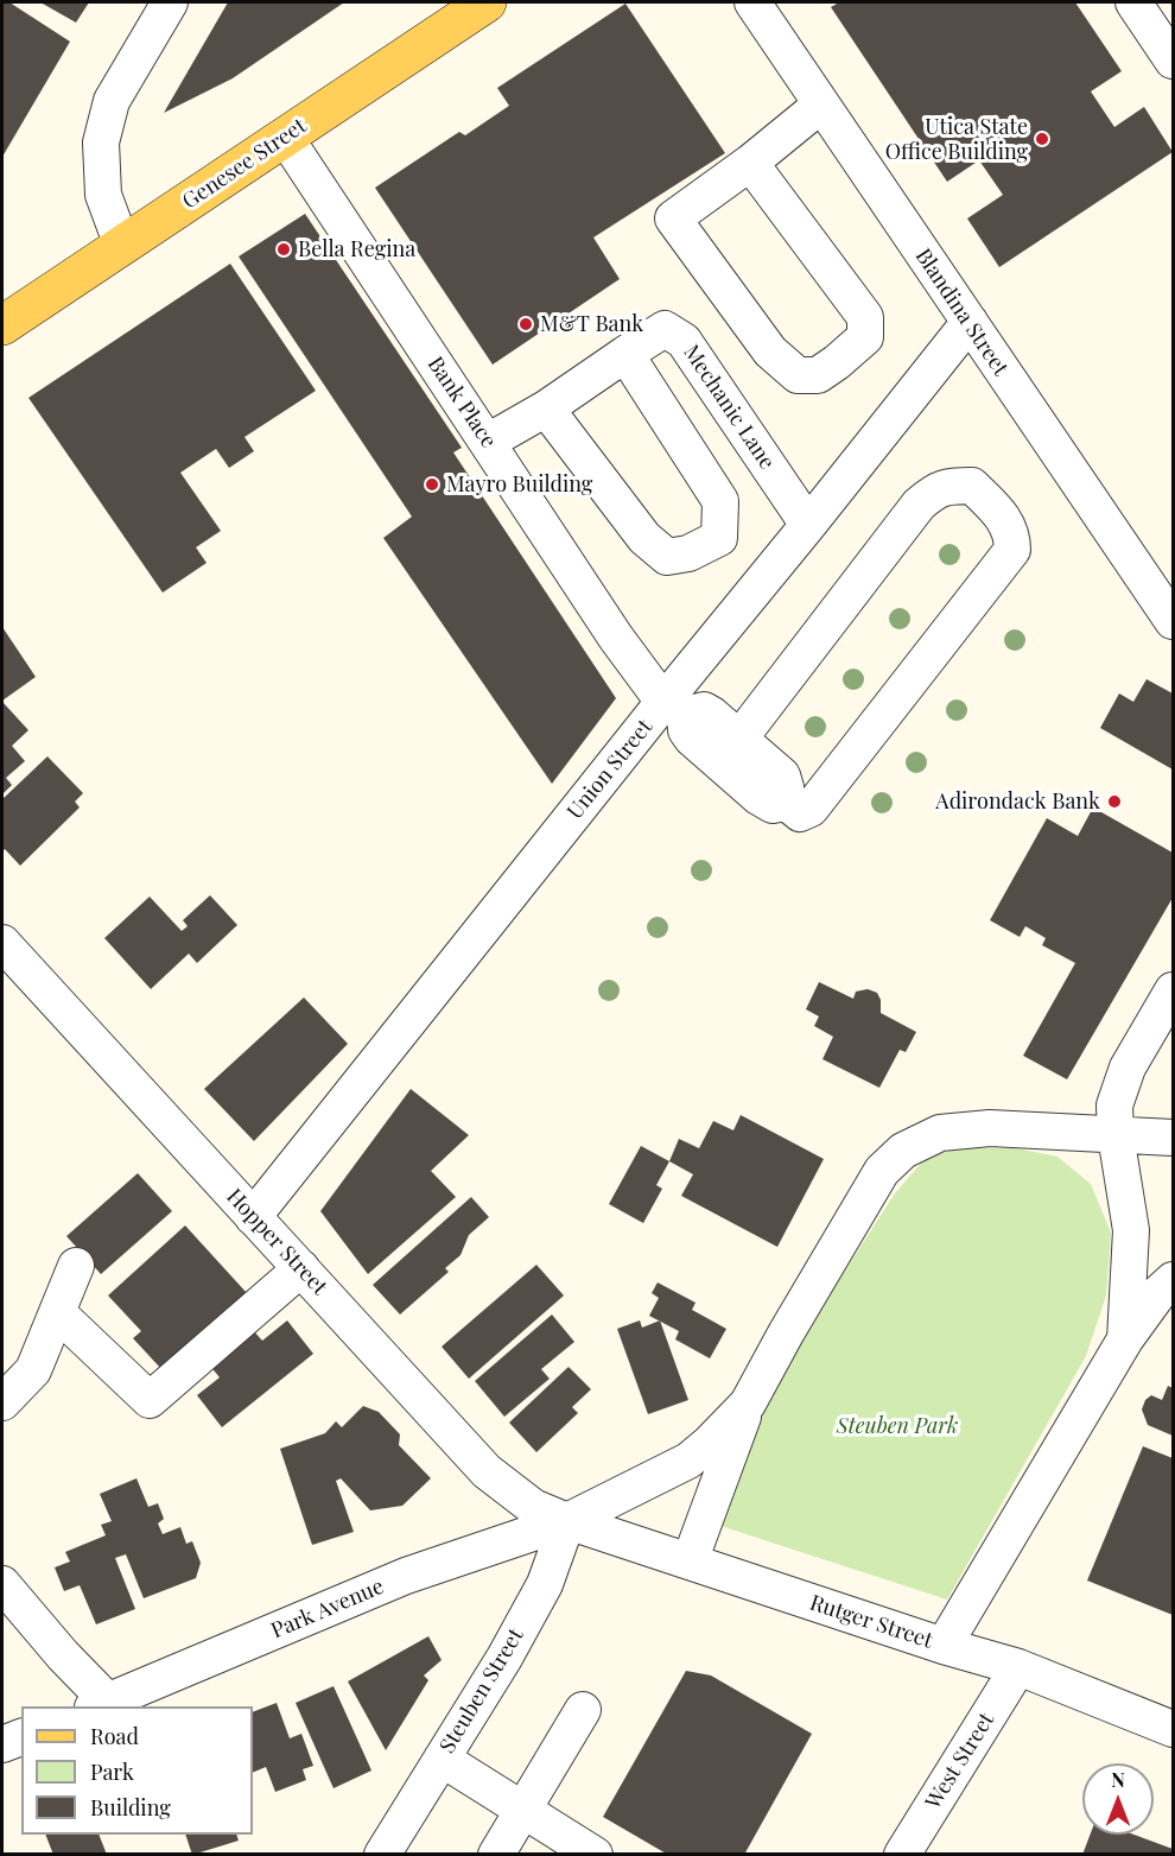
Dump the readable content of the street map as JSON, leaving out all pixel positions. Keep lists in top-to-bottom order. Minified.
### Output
{"streets":{"main road":["Genesee Street"],"street":["Blandina Street","Bank Place","Mechanic Lane","Union Street","Hopper Street","Park Avenue","Rutger Street","Steuben Street","West Street"]},"crossings":[["Genesee Street","Bank Place"],["Blandina Street","Union Street"],["Bank Place","Mechanic Lane"],["Bank Place","Union Street"],["Mechanic Lane","Union Street"],["Union Street","Hopper Street"],["Hopper Street","Park Avenue"],["Hopper Street","Rutger Street"],["Hopper Street","Steuben Street"],["Park Avenue","Rutger Street"],["Park Avenue","Steuben Street"],["Rutger Street","Steuben Street"],["Rutger Street","West Street"]],"parks":["Steuben Park"],"places":["Utica State Office Building","Bella Regina","M&T Bank","Mayro Building","Adirondack Bank"],"legend":["Road","Park","Building"],"north":"top"}
